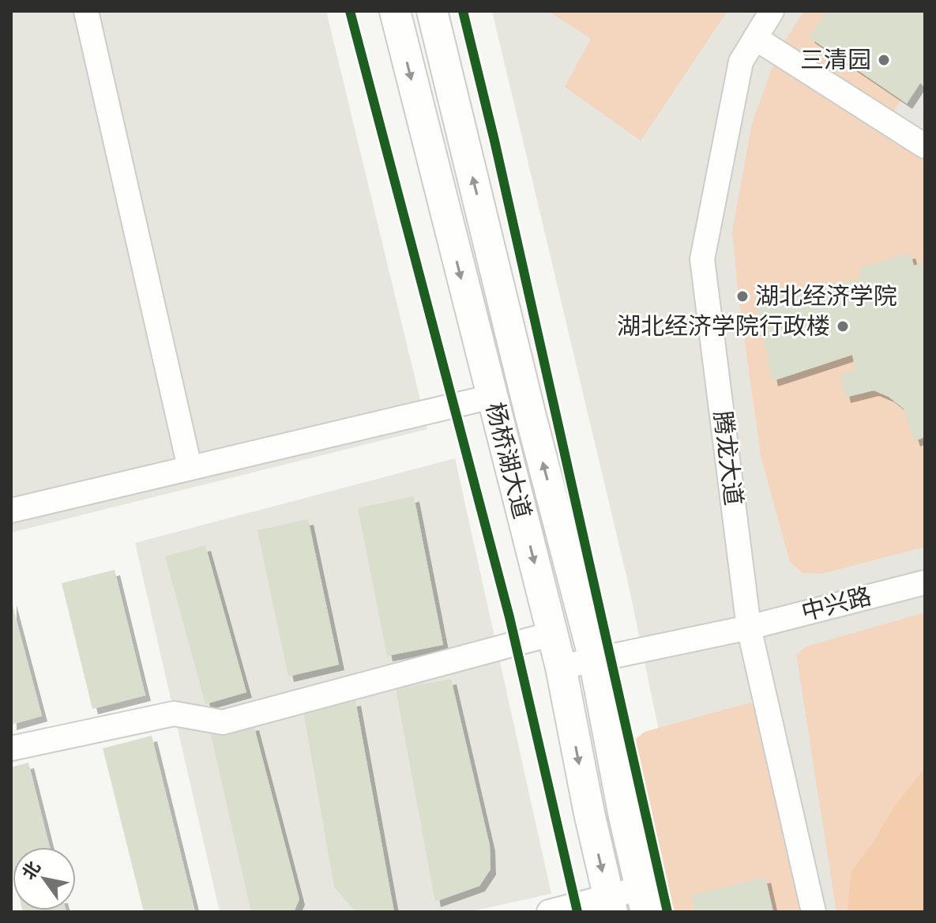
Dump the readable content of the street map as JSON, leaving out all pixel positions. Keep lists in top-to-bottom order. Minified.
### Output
{"streets":{"main road":["杨桥湖大道"],"street":["腾龙大道","中兴路"]},"crossings":[["腾龙大道","中兴路"],["杨桥湖大道","中兴路"]],"places":["三清园","湖北经济学院","湖北经济学院行政楼"],"north":"top left"}
